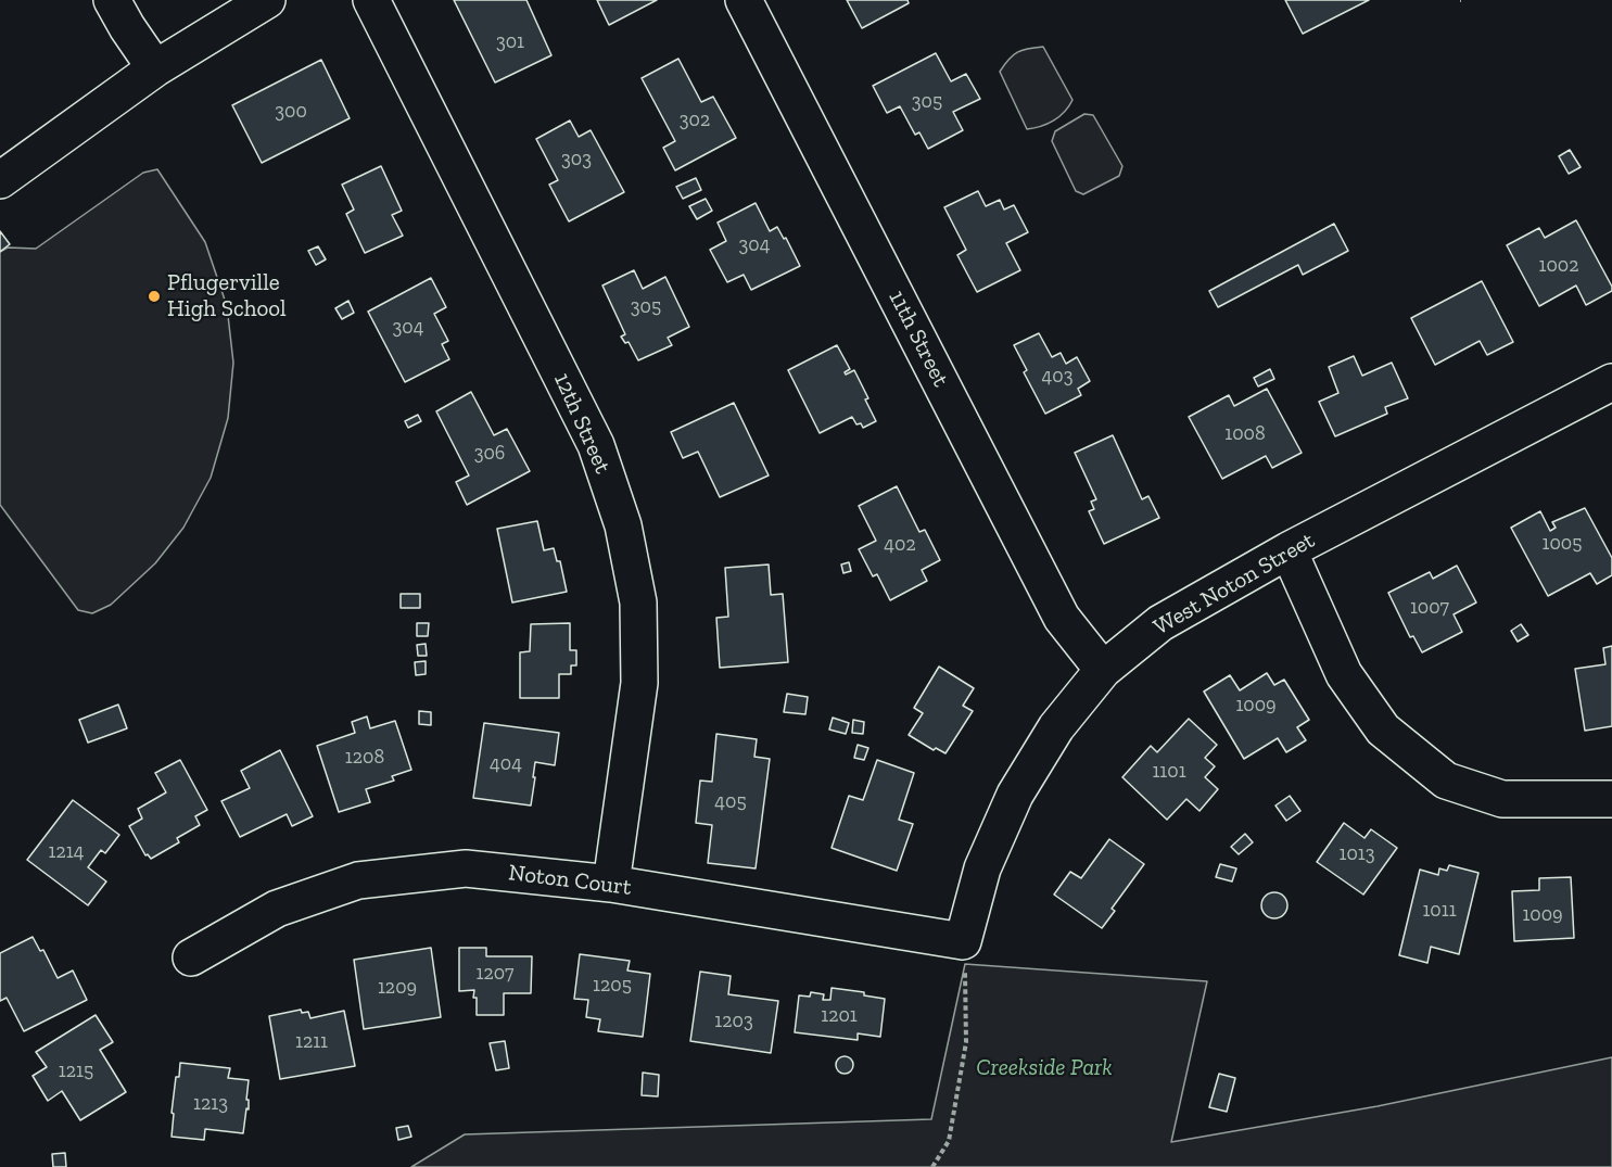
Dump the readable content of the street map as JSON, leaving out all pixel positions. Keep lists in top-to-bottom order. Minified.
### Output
{"streets":{"street":["11th Street","12th Street","West Noton Street","Noton Court"]},"crossings":[["11th Street","West Noton Street"],["12th Street","Noton Court"],["West Noton Street","Noton Court"]],"parks":["Creekside Park"],"places":["Pflugerville High School"],"house_numbers":["301","305","300","302","303","304","1002","305","304","403","1008","306","1005","402","1007","1009","1208","404","1101","405","1214","1013","1011","1009","1207","1205","1209","1201","1203","1211","1215","1213"]}
